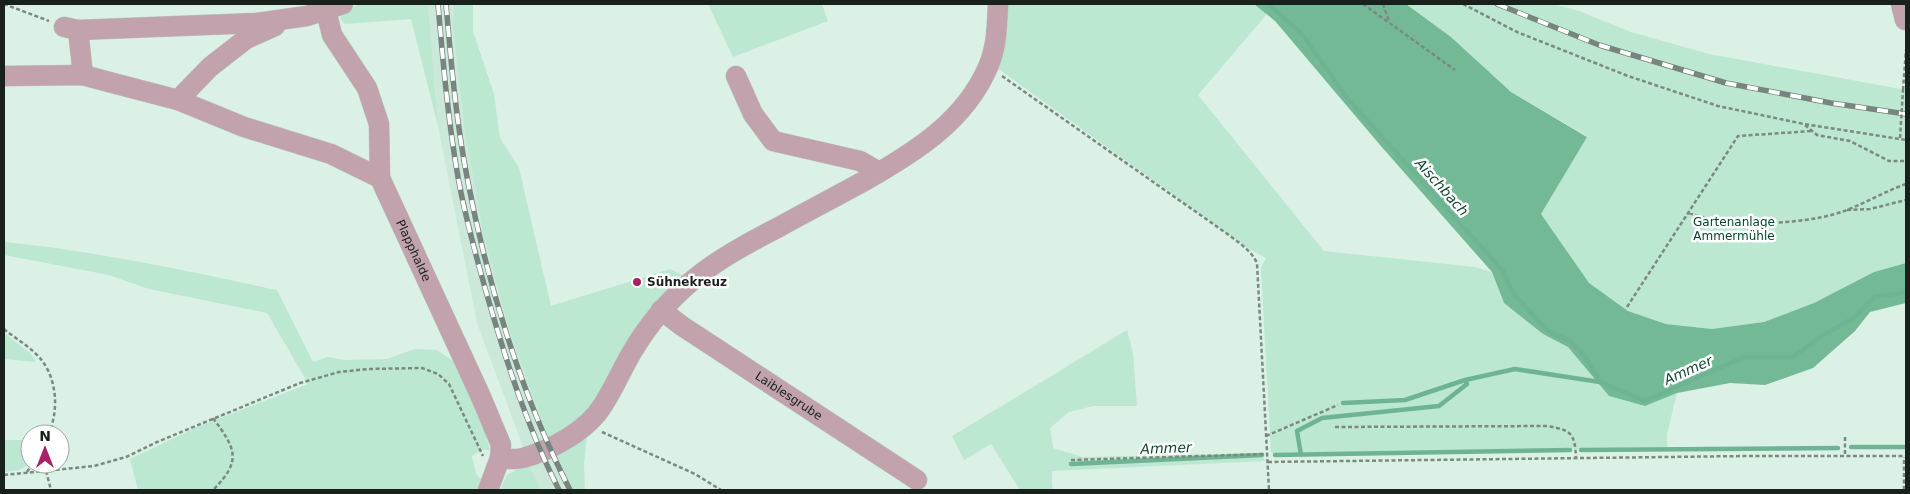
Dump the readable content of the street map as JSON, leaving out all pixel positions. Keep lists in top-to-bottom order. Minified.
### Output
{"streets":{"street":["Plapphalde","Laiblesgrube"]},"water":["Aischbach","Ammer"],"parks":["Gartenanlage Ammermühle"],"places":["Sühnekreuz"],"north":"top"}
